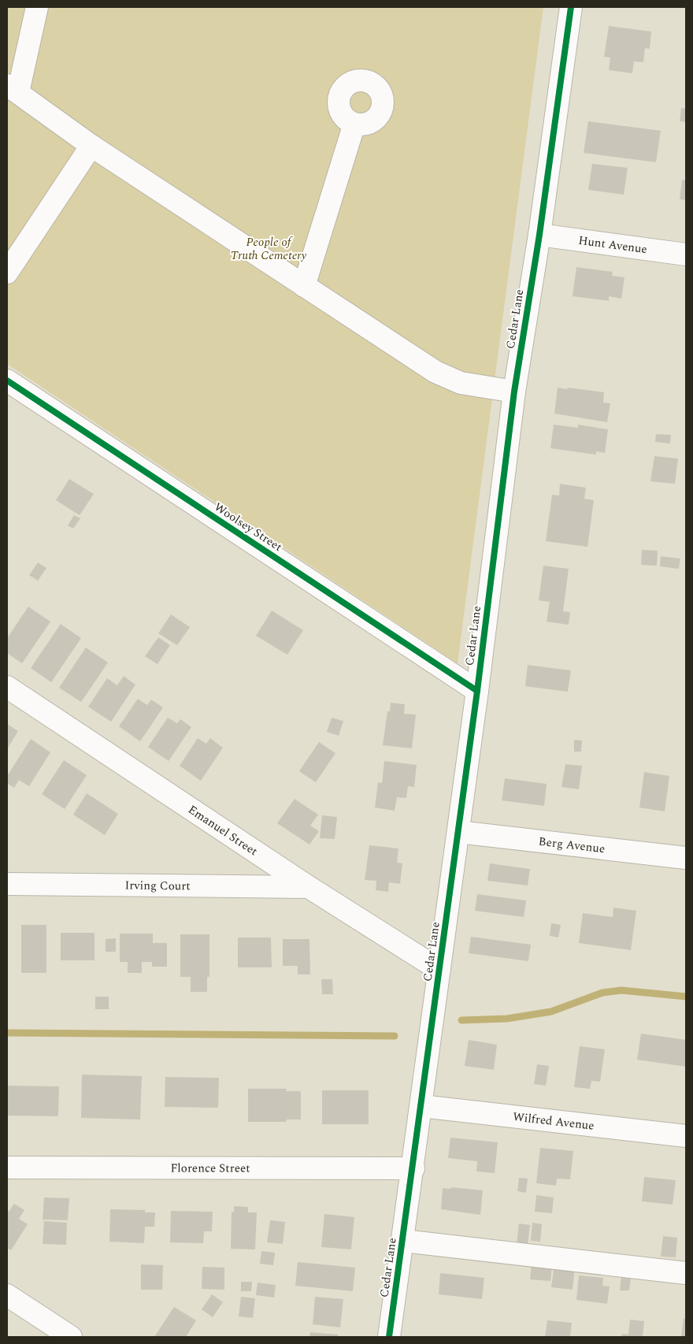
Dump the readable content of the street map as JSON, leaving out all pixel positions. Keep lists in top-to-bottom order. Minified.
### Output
{"streets":{"street":["Hunt Avenue","Cedar Lane","Woolsey Street","Emanuel Street","Berg Avenue","Irving Court","Wilfred Avenue","Florence Street"]},"crossings":[["Hunt Avenue","Cedar Lane"],["Cedar Lane","Woolsey Street"],["Cedar Lane","Emanuel Street"],["Cedar Lane","Berg Avenue"],["Cedar Lane","Wilfred Avenue"],["Cedar Lane","Florence Street"],["Emanuel Street","Irving Court"]],"parks":["People of Truth Cemetery"]}
